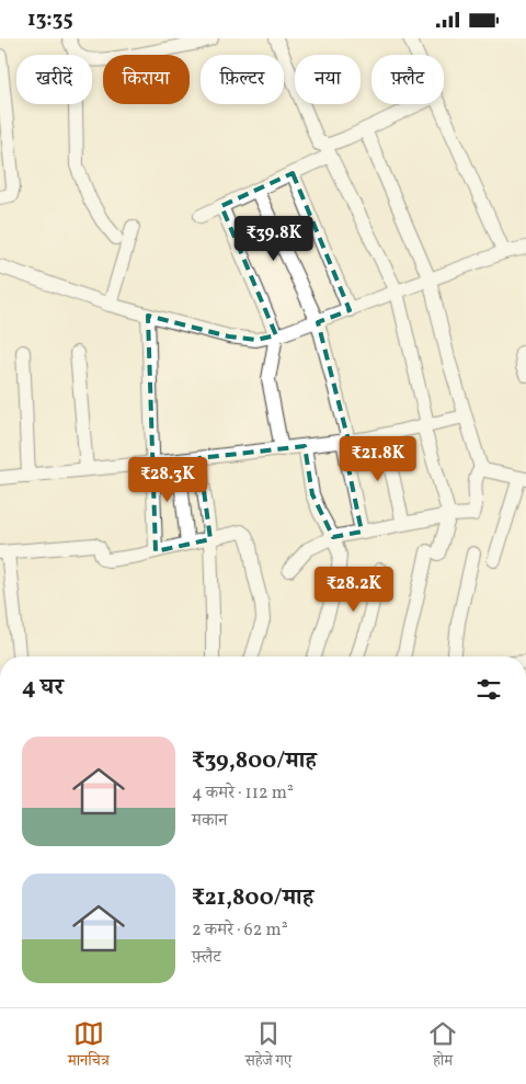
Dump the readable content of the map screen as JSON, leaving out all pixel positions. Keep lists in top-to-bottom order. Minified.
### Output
{"page":{"status":"13:35","chip":["खरीदें","किराया","फ़िल्टर","नया","फ़्लैट"],"price":["₹39.8K","₹21.8K","₹28.3K","₹28.2K"],"heading":"4 घर","list":[{"name":"₹39,800/माह","note":"4 कमरे · 112 m² · मकान"},{"name":"₹21,800/माह","note":"2 कमरे · 62 m² · फ़्लैट"}],"tabs":["मानचित्र","सहेजे गए","होम"]}}
